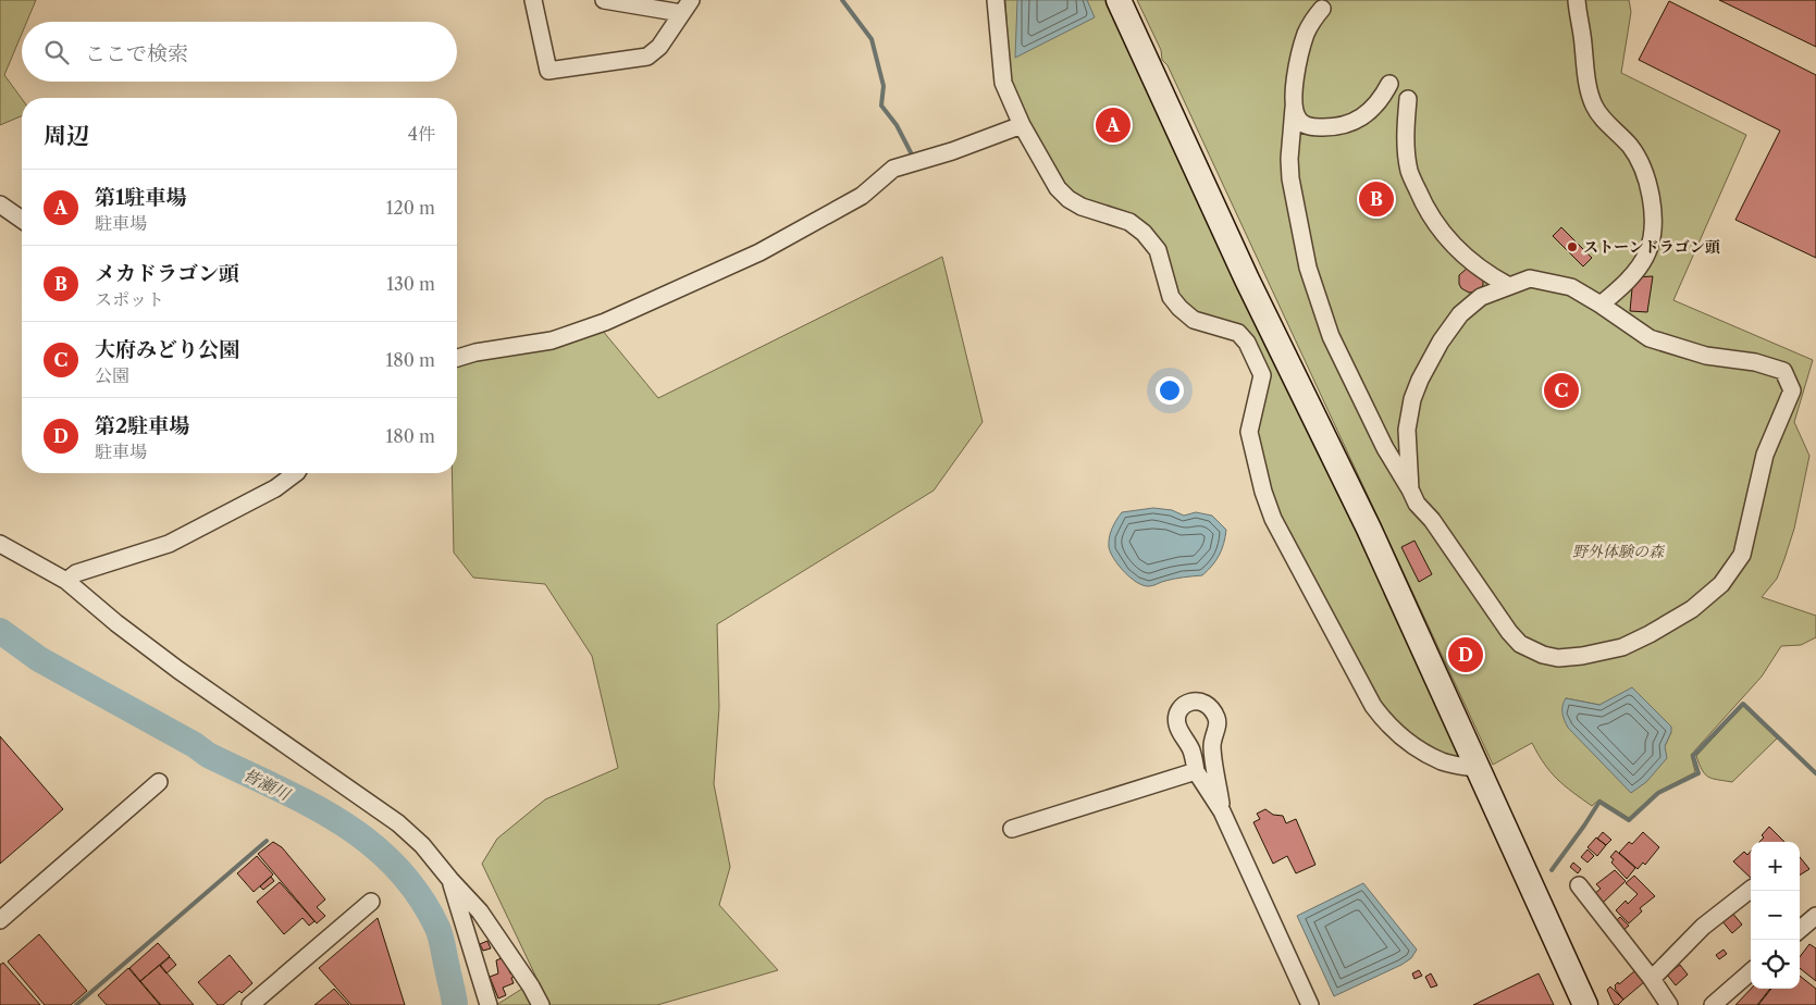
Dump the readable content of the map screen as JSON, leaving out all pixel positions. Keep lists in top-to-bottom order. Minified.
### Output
{"water":["皆瀬川"],"parks":["野外体験の森"],"places":["ストーンドラゴン頭"],"page":{"search":"ここで検索","heading":["周辺","4件"],"pins":["A","B","C","D"],"list":[{"mark":"A","name":"第1駐車場","note":"駐車場","value":"120 m"},{"mark":"B","name":"メカドラゴン頭","note":"スポット","value":"130 m"},{"mark":"C","name":"大府みどり公園","note":"公園","value":"180 m"},{"mark":"D","name":"第2駐車場","note":"駐車場","value":"180 m"}],"map_buttons":["+","−"]}}
